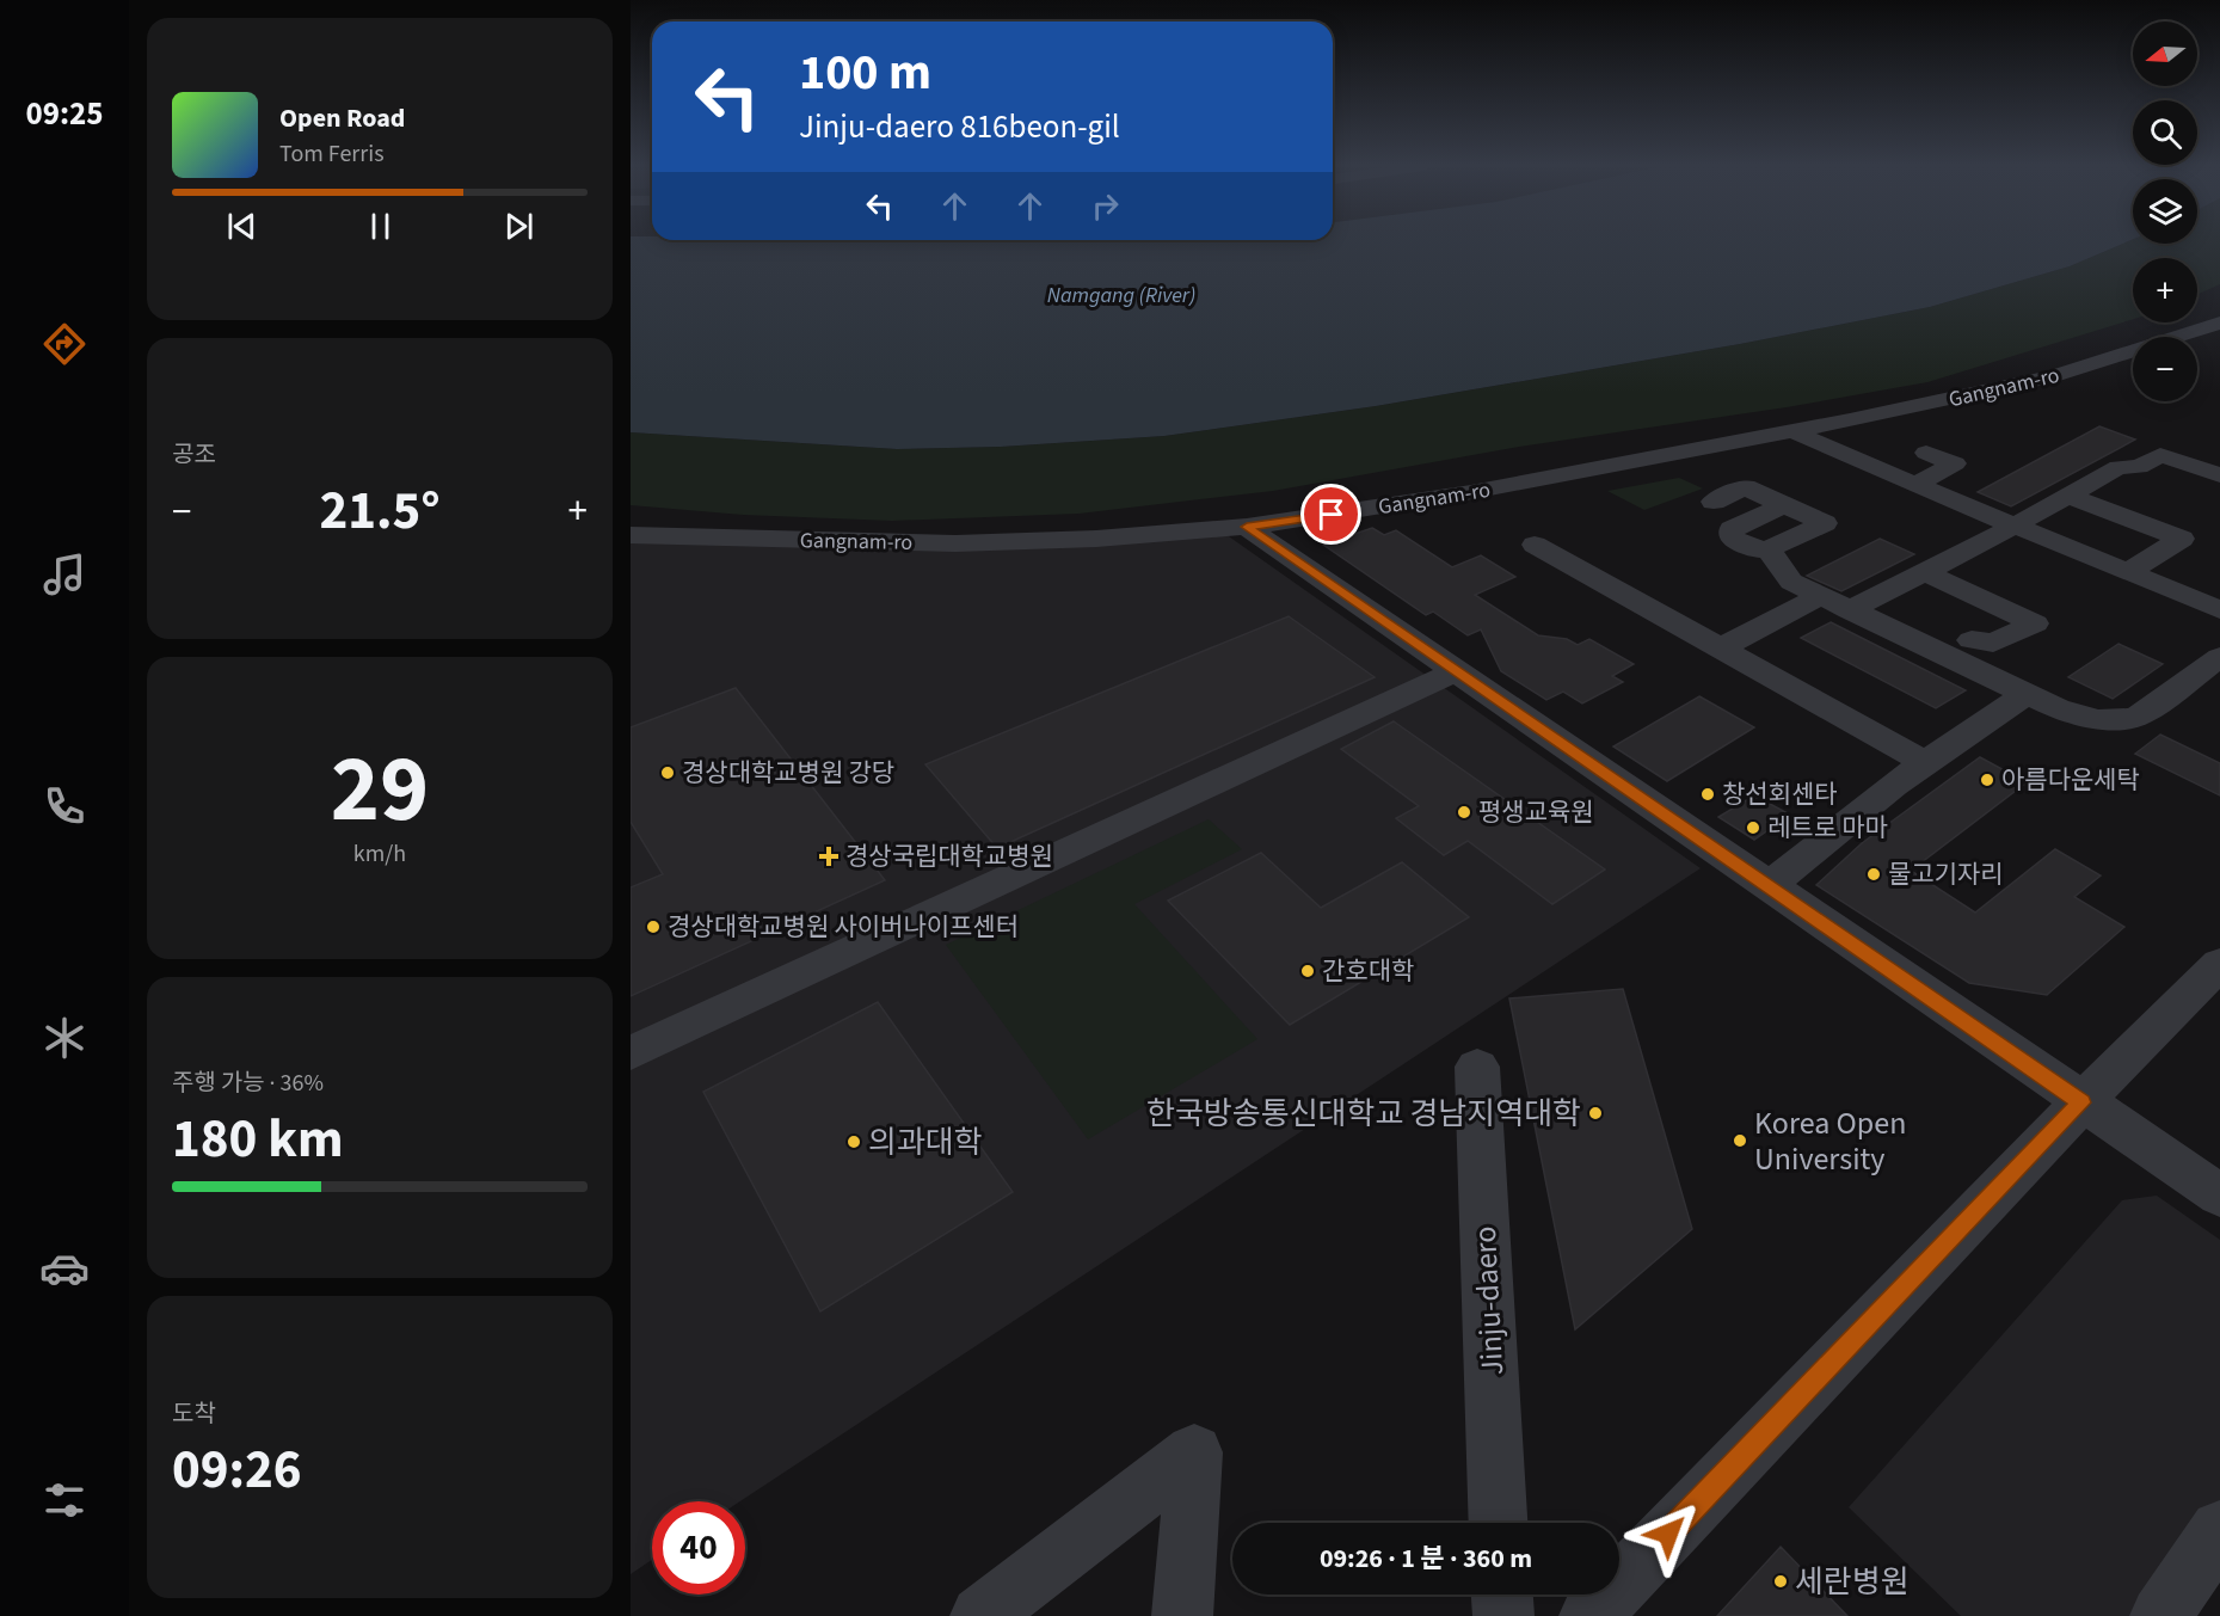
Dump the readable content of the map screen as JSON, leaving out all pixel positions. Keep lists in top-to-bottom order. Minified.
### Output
{"streets":{"street":["Gangnam-ro","Jinju-daero"]},"water":["Namgang (River)"],"places":{"other":["경상대학교병원 강당","아름다운세탁","창선회센타","평생교육원","레트로 마마","물고기자리","경상대학교병원 사이버나이프센터","간호대학","한국방송통신대학교 경남지역대학","Korea Open University","의과대학","세란병원"],"health":["경상국립대학교병원"]},"north":"left","page":{"tabs":"09:25","map_buttons":["+","−"],"turn":["100 m","Jinju-daero 816beon-gil"],"song":["Open Road","Tom Ferris"],"tile":["공조",["29","km/h"],["주행 가능 · 36%","180 km"],["도착","09:26"]],"heat":["−","21.5°","+"],"limit":"40","trip":"09:26 · 1 분 · 360 m"}}
